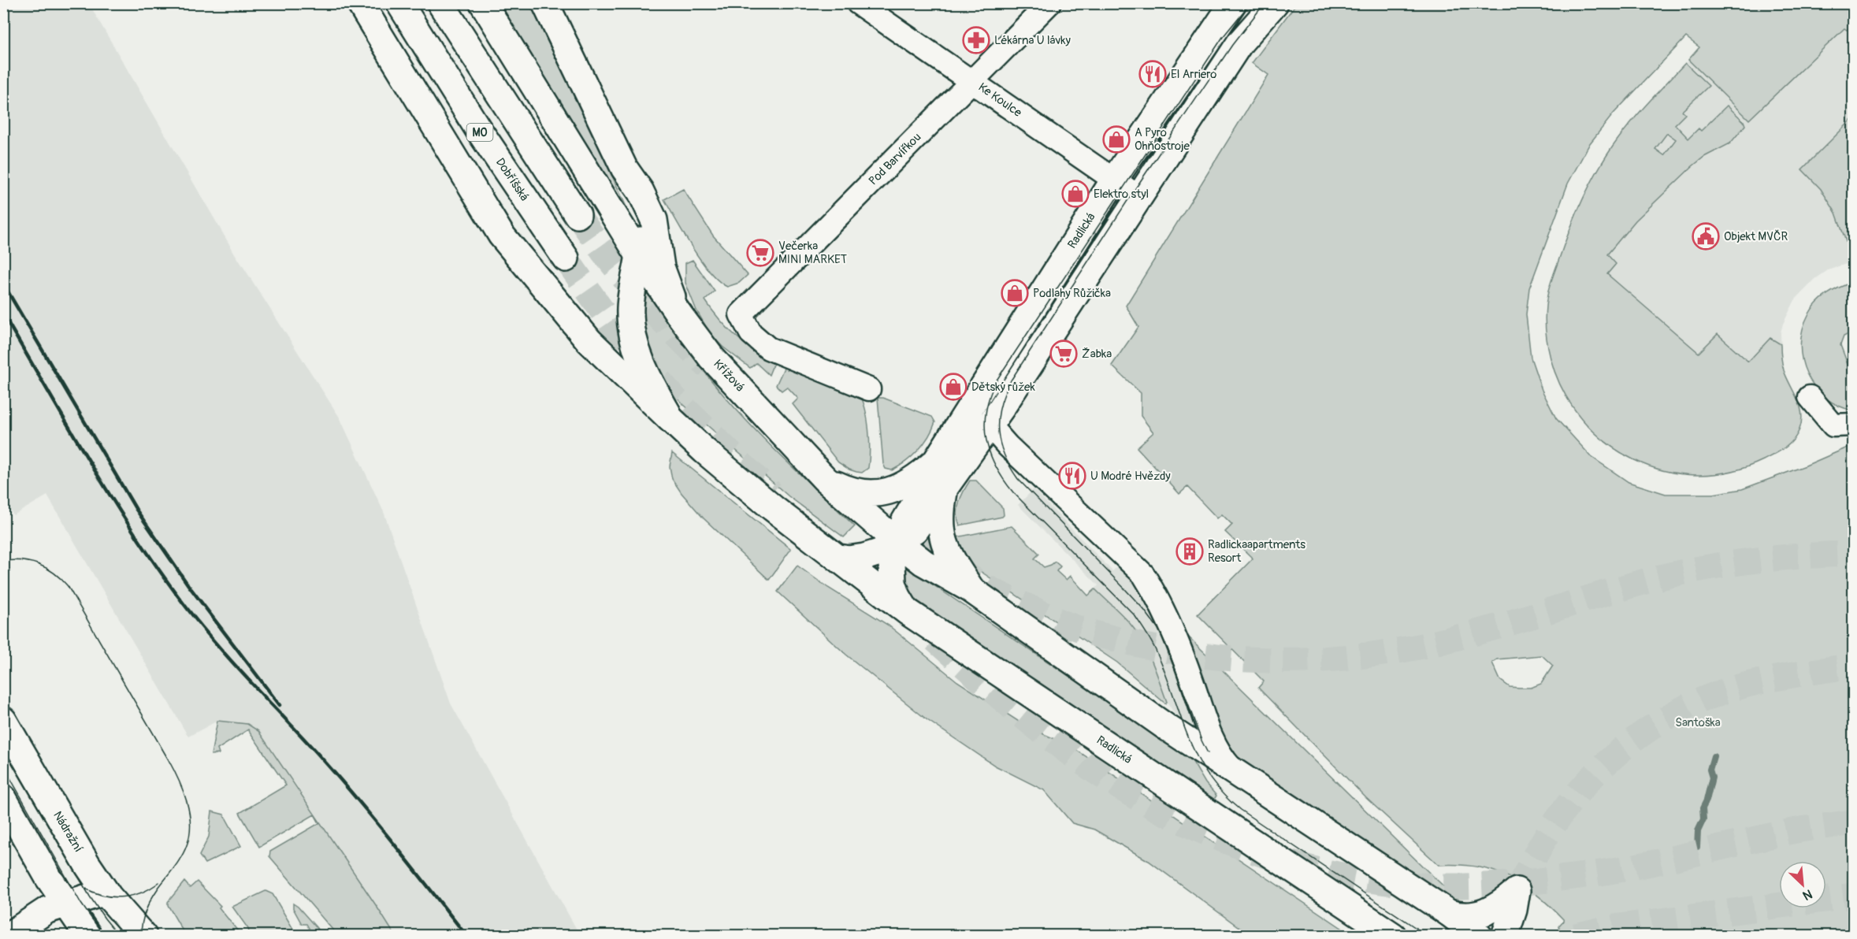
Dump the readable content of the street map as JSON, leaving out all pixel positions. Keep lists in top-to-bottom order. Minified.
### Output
{"streets":{"main road":["MO","Dobříšská","Radlická","Křížová","Nádražní"],"street":["Ke Koulce","Pod Barvířkou"]},"crossings":[["Ke Koulce","Pod Barvířkou"],["Ke Koulce","Radlická"],["Radlická","Křížová"]],"parks":["Santoška"],"places":{"pharmacy":["Lékárna U lávky"],"restaurant":["El Arriero","U Modré Hvězdy"],"shop":["A Pyro Ohňostroje","Elektro styl","Podlahy Růžička","Dětský růžek"],"public building":["Objekt MVČR"],"supermarket":["Večerka MINI MARKET","Žabka"],"building":["Radlickaapartments Resort"]},"north":"bottom right"}
